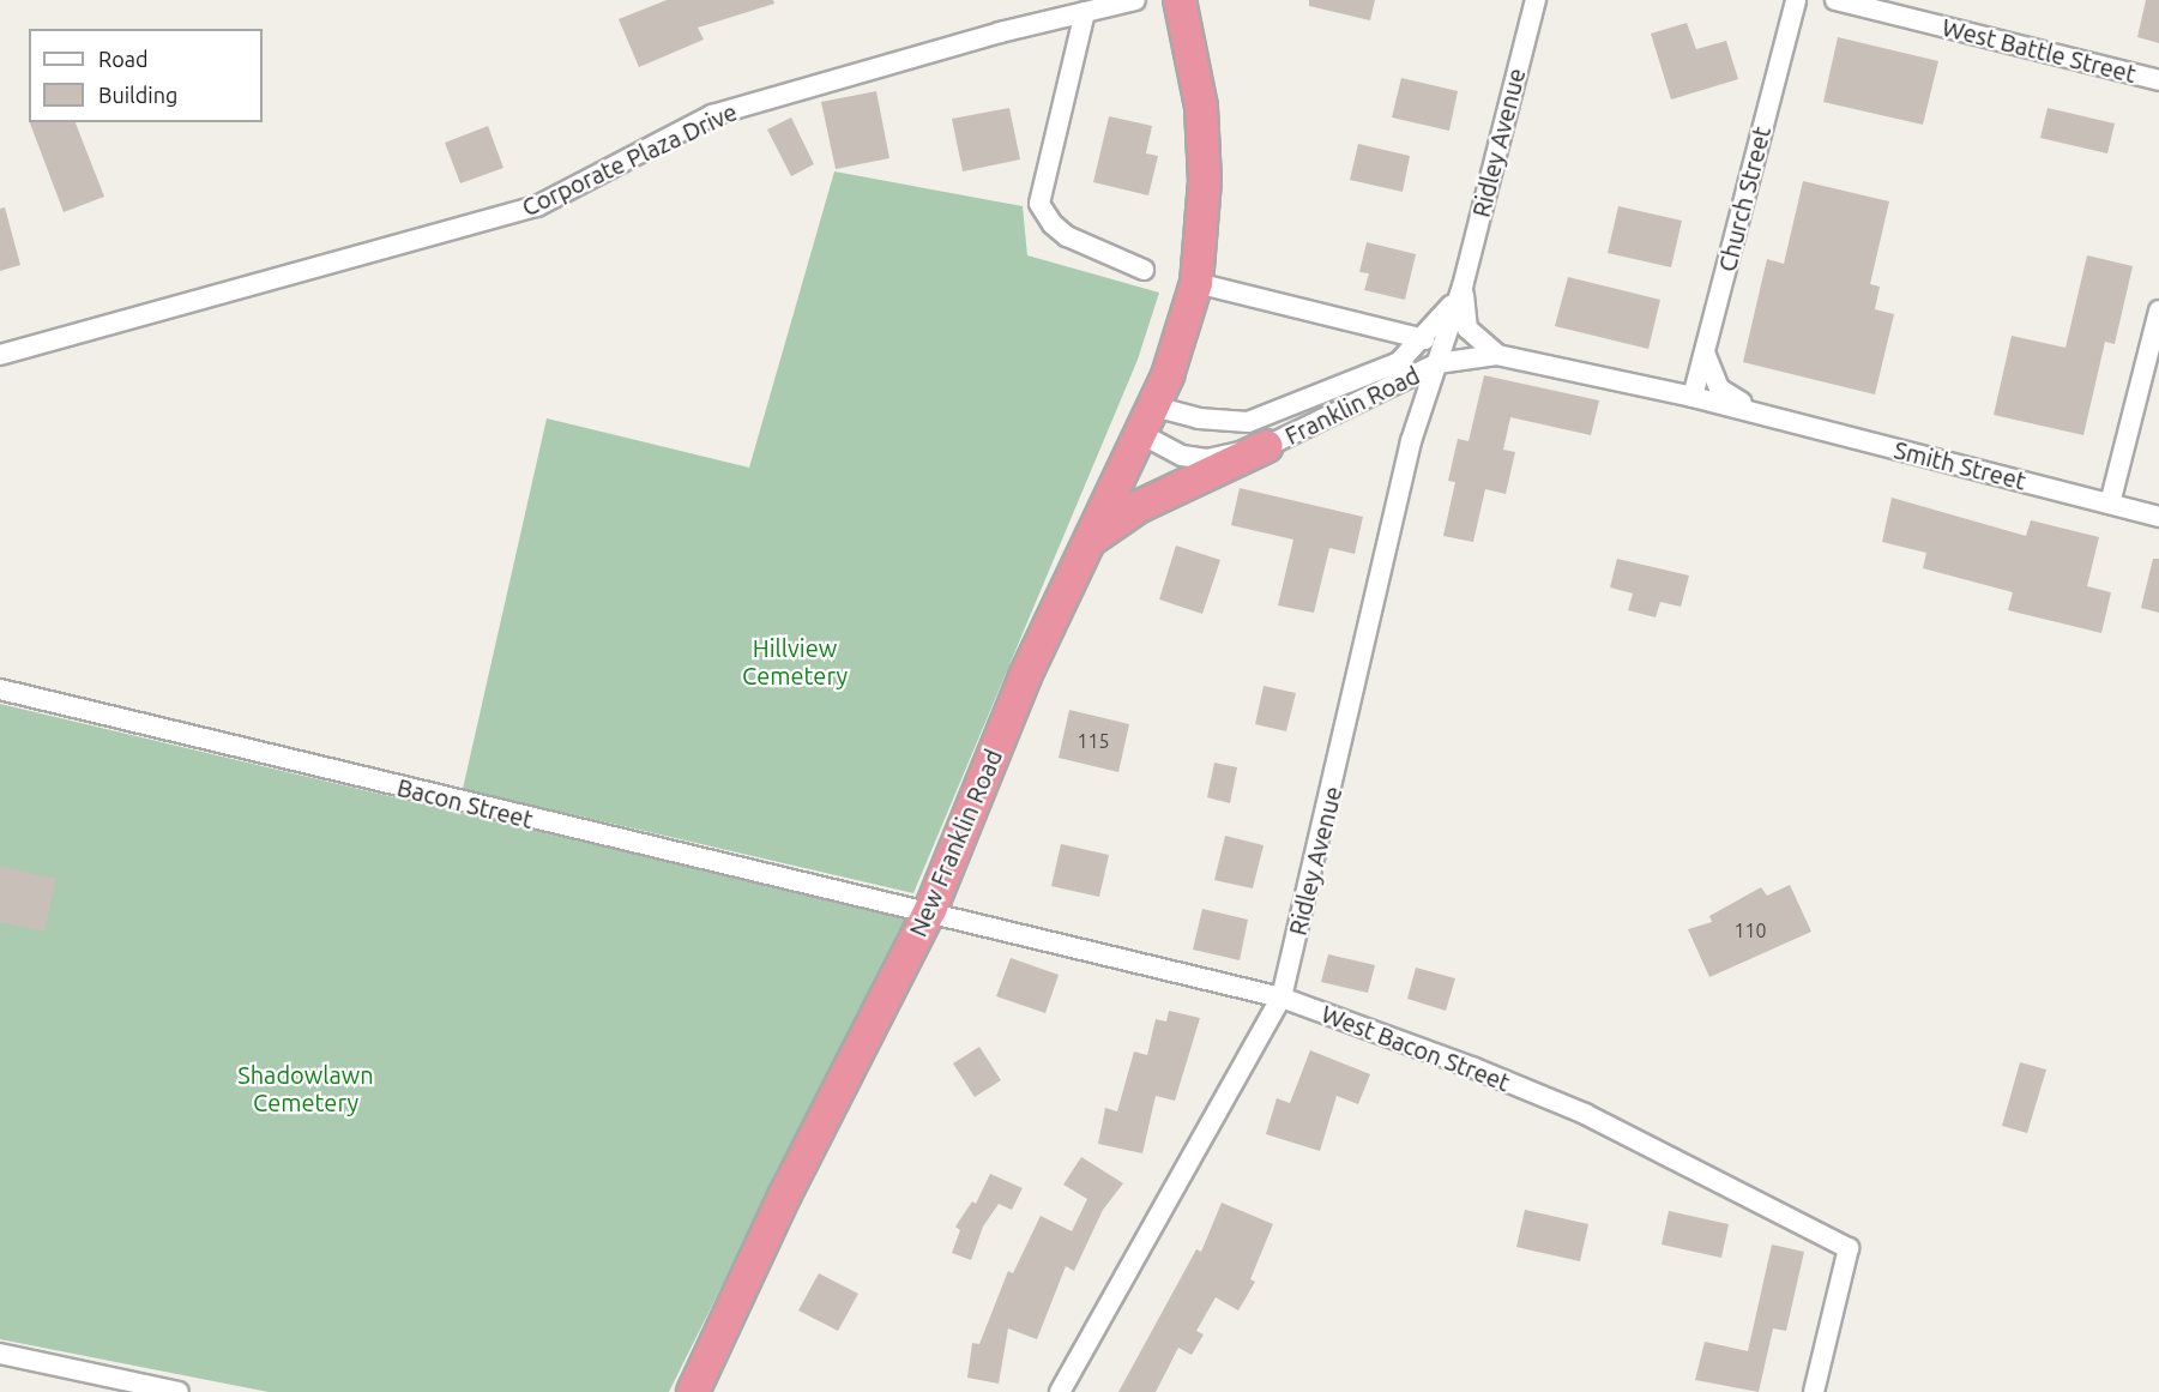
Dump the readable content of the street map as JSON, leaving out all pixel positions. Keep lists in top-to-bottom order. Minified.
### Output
{"streets":{"highway":["New Franklin Road"],"street":["West Battle Street","Ridley Avenue","Corporate Plaza Drive","Church Street","Franklin Road","Smith Street","Bacon Street","West Bacon Street"]},"crossings":[["Ridley Avenue","Franklin Road"],["Ridley Avenue","Smith Street"],["Ridley Avenue","West Bacon Street"],["Church Street","Smith Street"],["Franklin Road","Smith Street"],["Franklin Road","New Franklin Road"],["Bacon Street","New Franklin Road"],["Bacon Street","West Bacon Street"],["New Franklin Road","West Bacon Street"]],"parks":["Hillview Cemetery","Shadowlawn Cemetery"],"house_numbers":["115","110"],"legend":["Road","Building"]}
